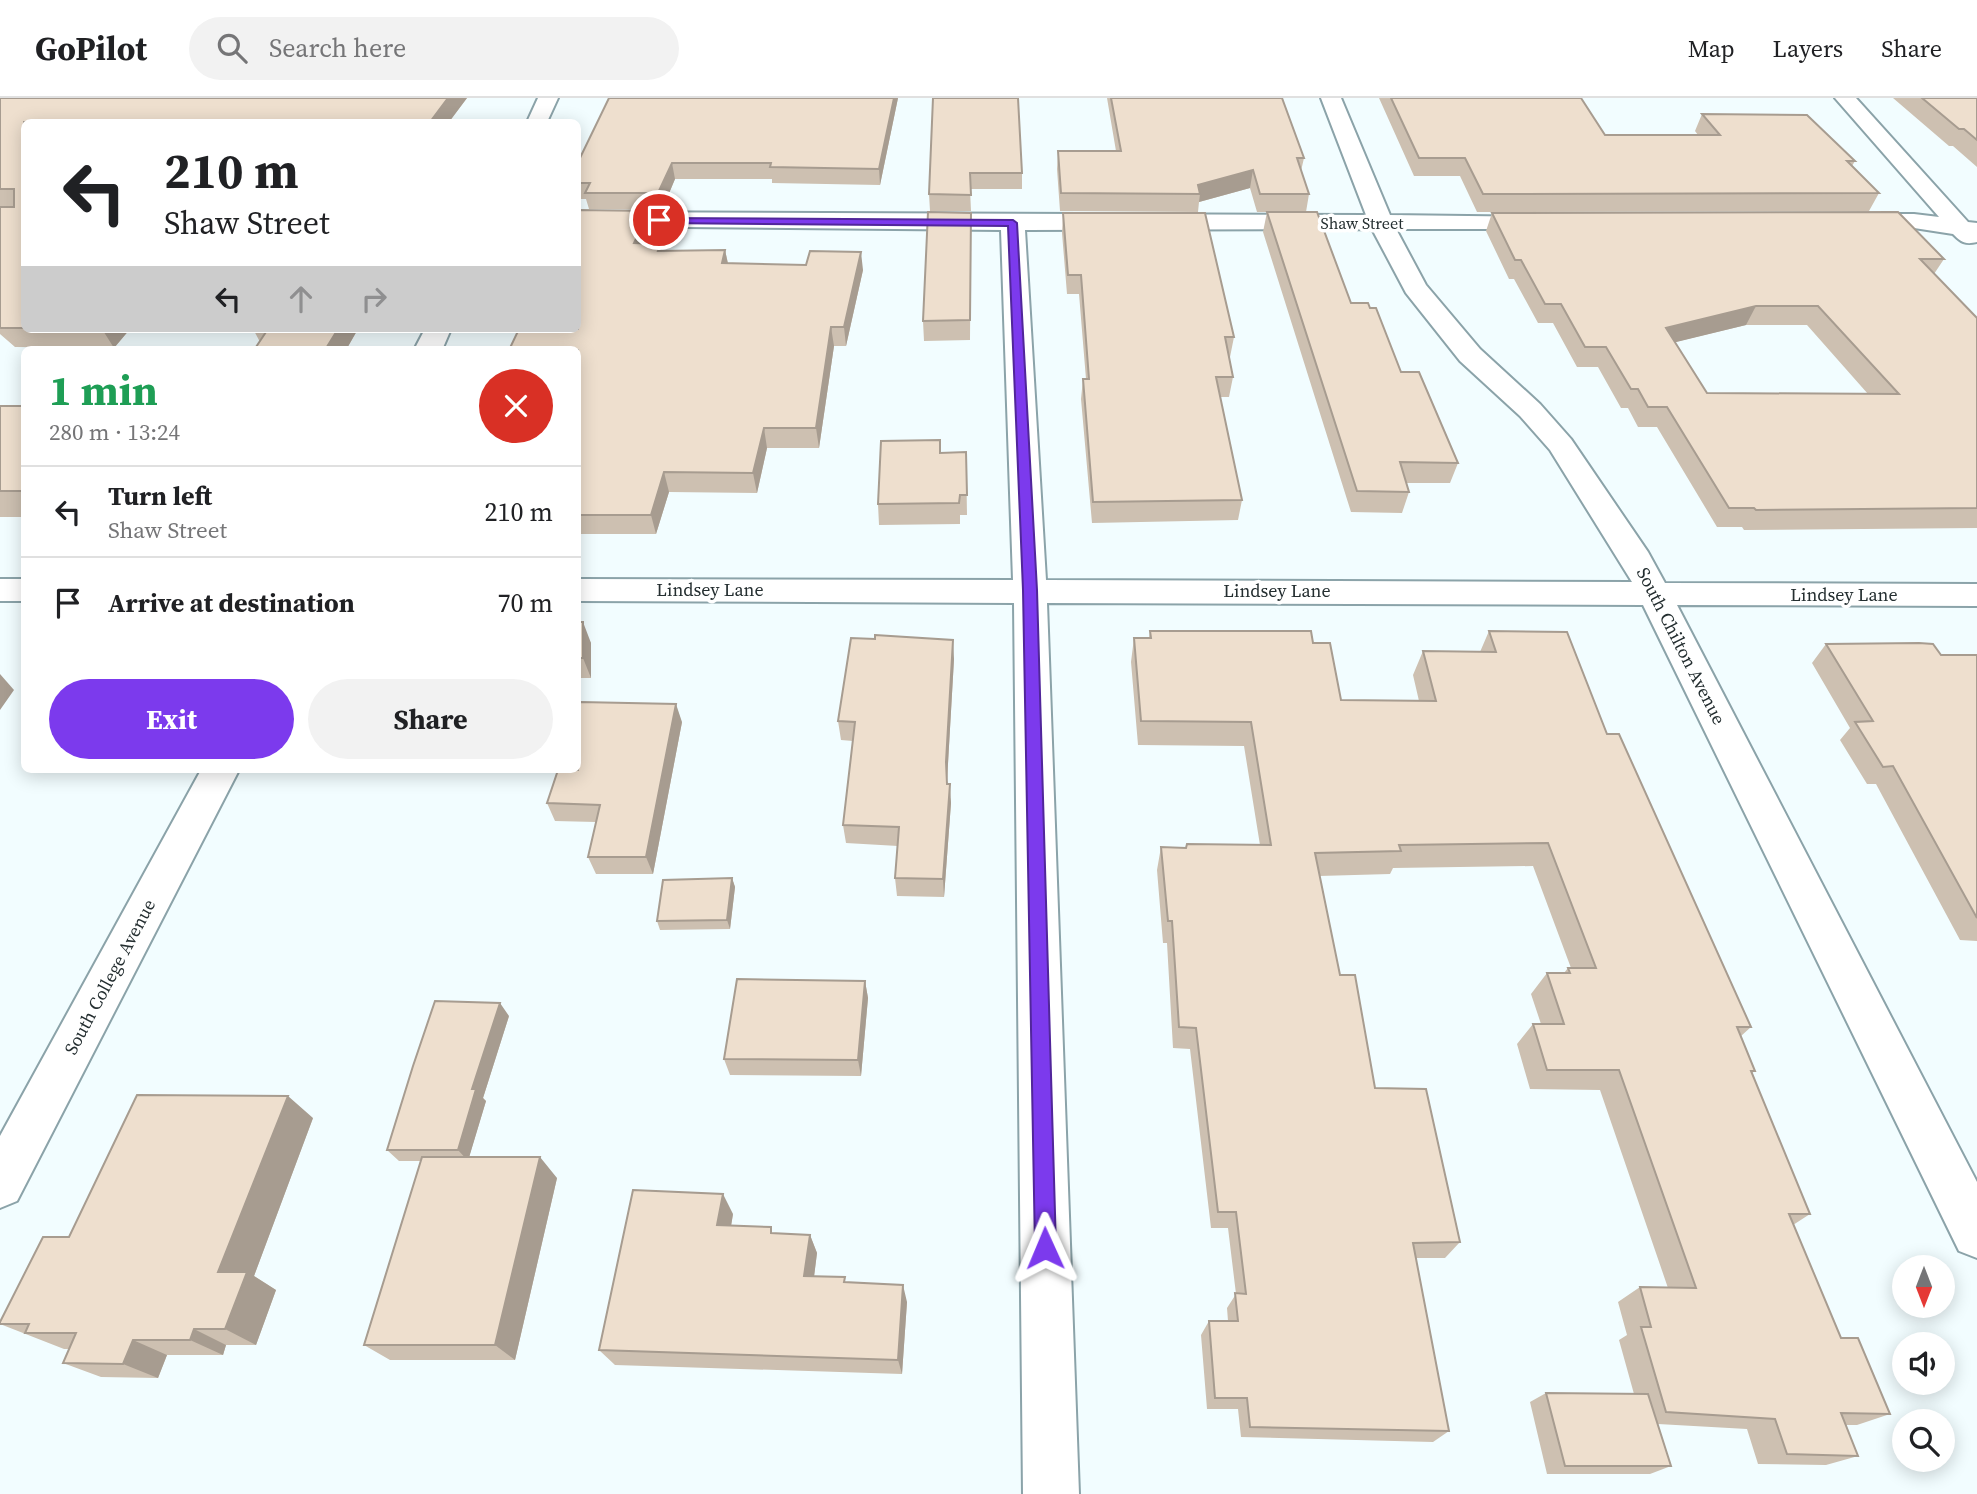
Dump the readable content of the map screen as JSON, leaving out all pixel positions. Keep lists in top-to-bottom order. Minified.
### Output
{"streets":{"street":["Shaw Street","Lindsey Lane","South Chilton Avenue","South College Avenue"]},"crossings":[["Shaw Street","South Chilton Avenue"],["Lindsey Lane","South Chilton Avenue"]],"north":"bottom","page":{"header":"GoPilot","search":"Search here","nav":["Map","Layers","Share"],"turn":["210 m","Shaw Street"],"heading":["1 min","280 m · 13:24"],"list":[{"name":"Turn left","note":"Shaw Street","value":"210 m"},{"name":"Arrive at destination","value":"70 m"}],"buttons":["Exit","Share"]}}
